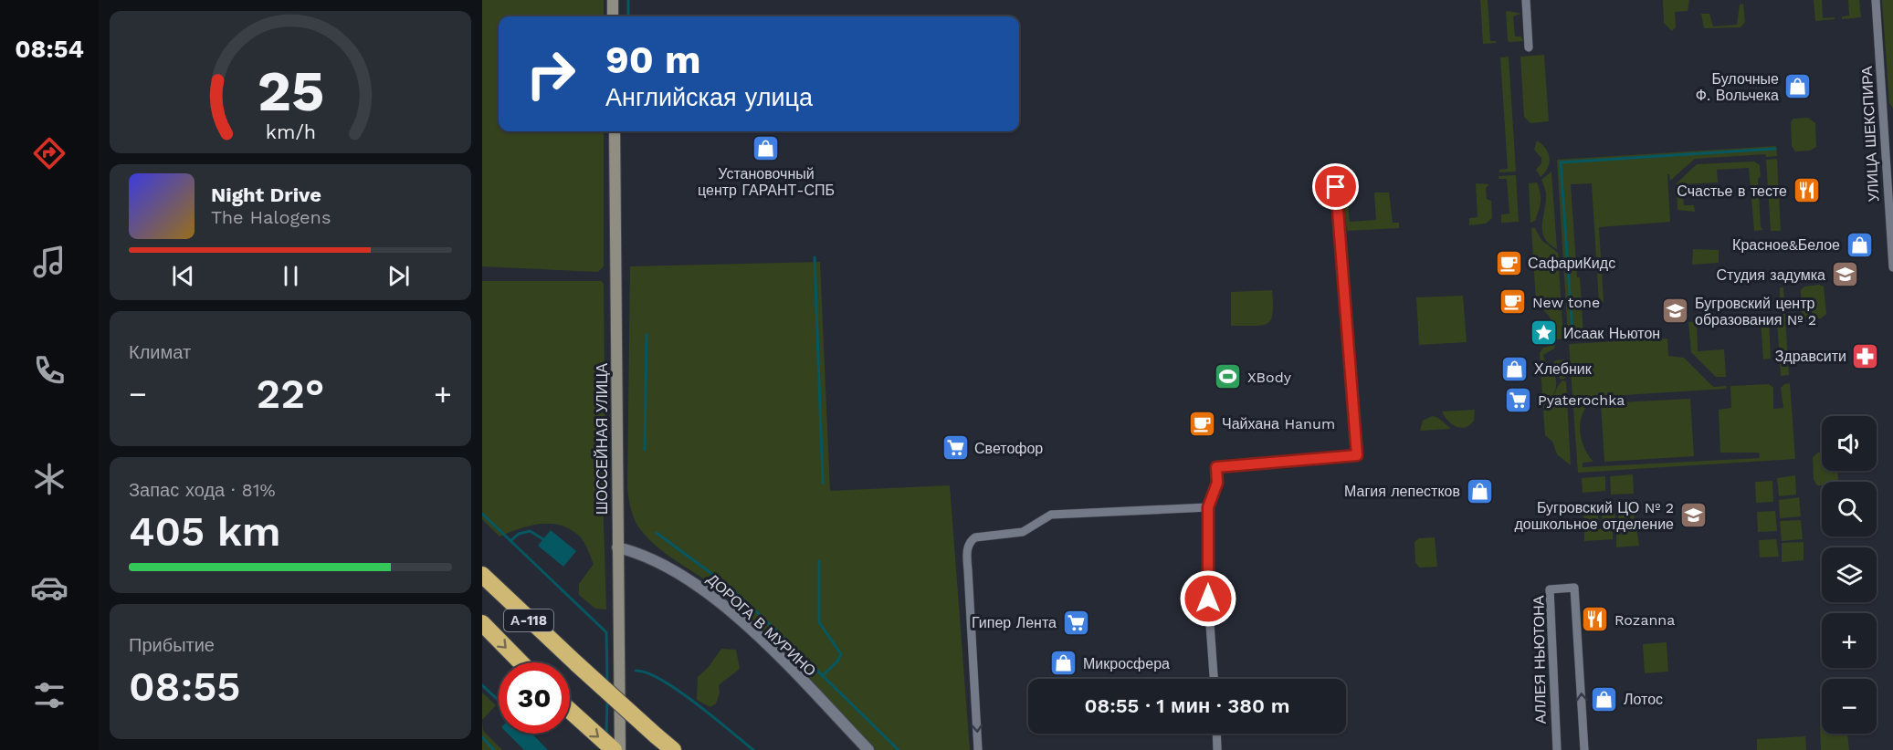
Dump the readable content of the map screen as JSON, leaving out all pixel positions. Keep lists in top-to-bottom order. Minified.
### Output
{"streets":{"highway":["А-118"],"main road":["ШОССЕЙНАЯ УЛИЦА"],"street":["УЛИЦА ШЕКСПИРА","ДОРОГА В МУРИНО","АЛЛЕЯ НЬЮТОНА"]},"crossings":[["ШОССЕЙНАЯ УЛИЦА","ДОРОГА В МУРИНО"]],"places":{"shop":["Булочные Ф. Вольчека","Установочный центр ГАРАНТ-СПБ","Красное&Белое","Хлебник","Магия лепестков","Микросфера","Лотос"],"restaurant":["Счастье в тесте","Rozanna"],"cafe":["СафариКидс","New tone","Чайхана Hanum"],"school or university":["Студия задумка","Бугровский центр образования № 2","Бугровский ЦО № 2 дошкольное отделение"],"place":["Исаак Ньютон"],"pharmacy":["Здравсити"],"sports":["XBody"],"supermarket":["Pyaterochka","Светофор","Гипер Лента"]},"page":{"tabs":"08:54","turn":["90 m","Английская улица"],"song":["Night Drive","The Halogens"],"tile":["Климат",["Запас хода · 81%","405 km"],["Прибытие","08:55"]],"heat":["−","22°","+"],"map_buttons":["+","−"],"limit":"30","trip":"08:55 · 1 мин · 380 m","gauge":["25","km/h"]}}
